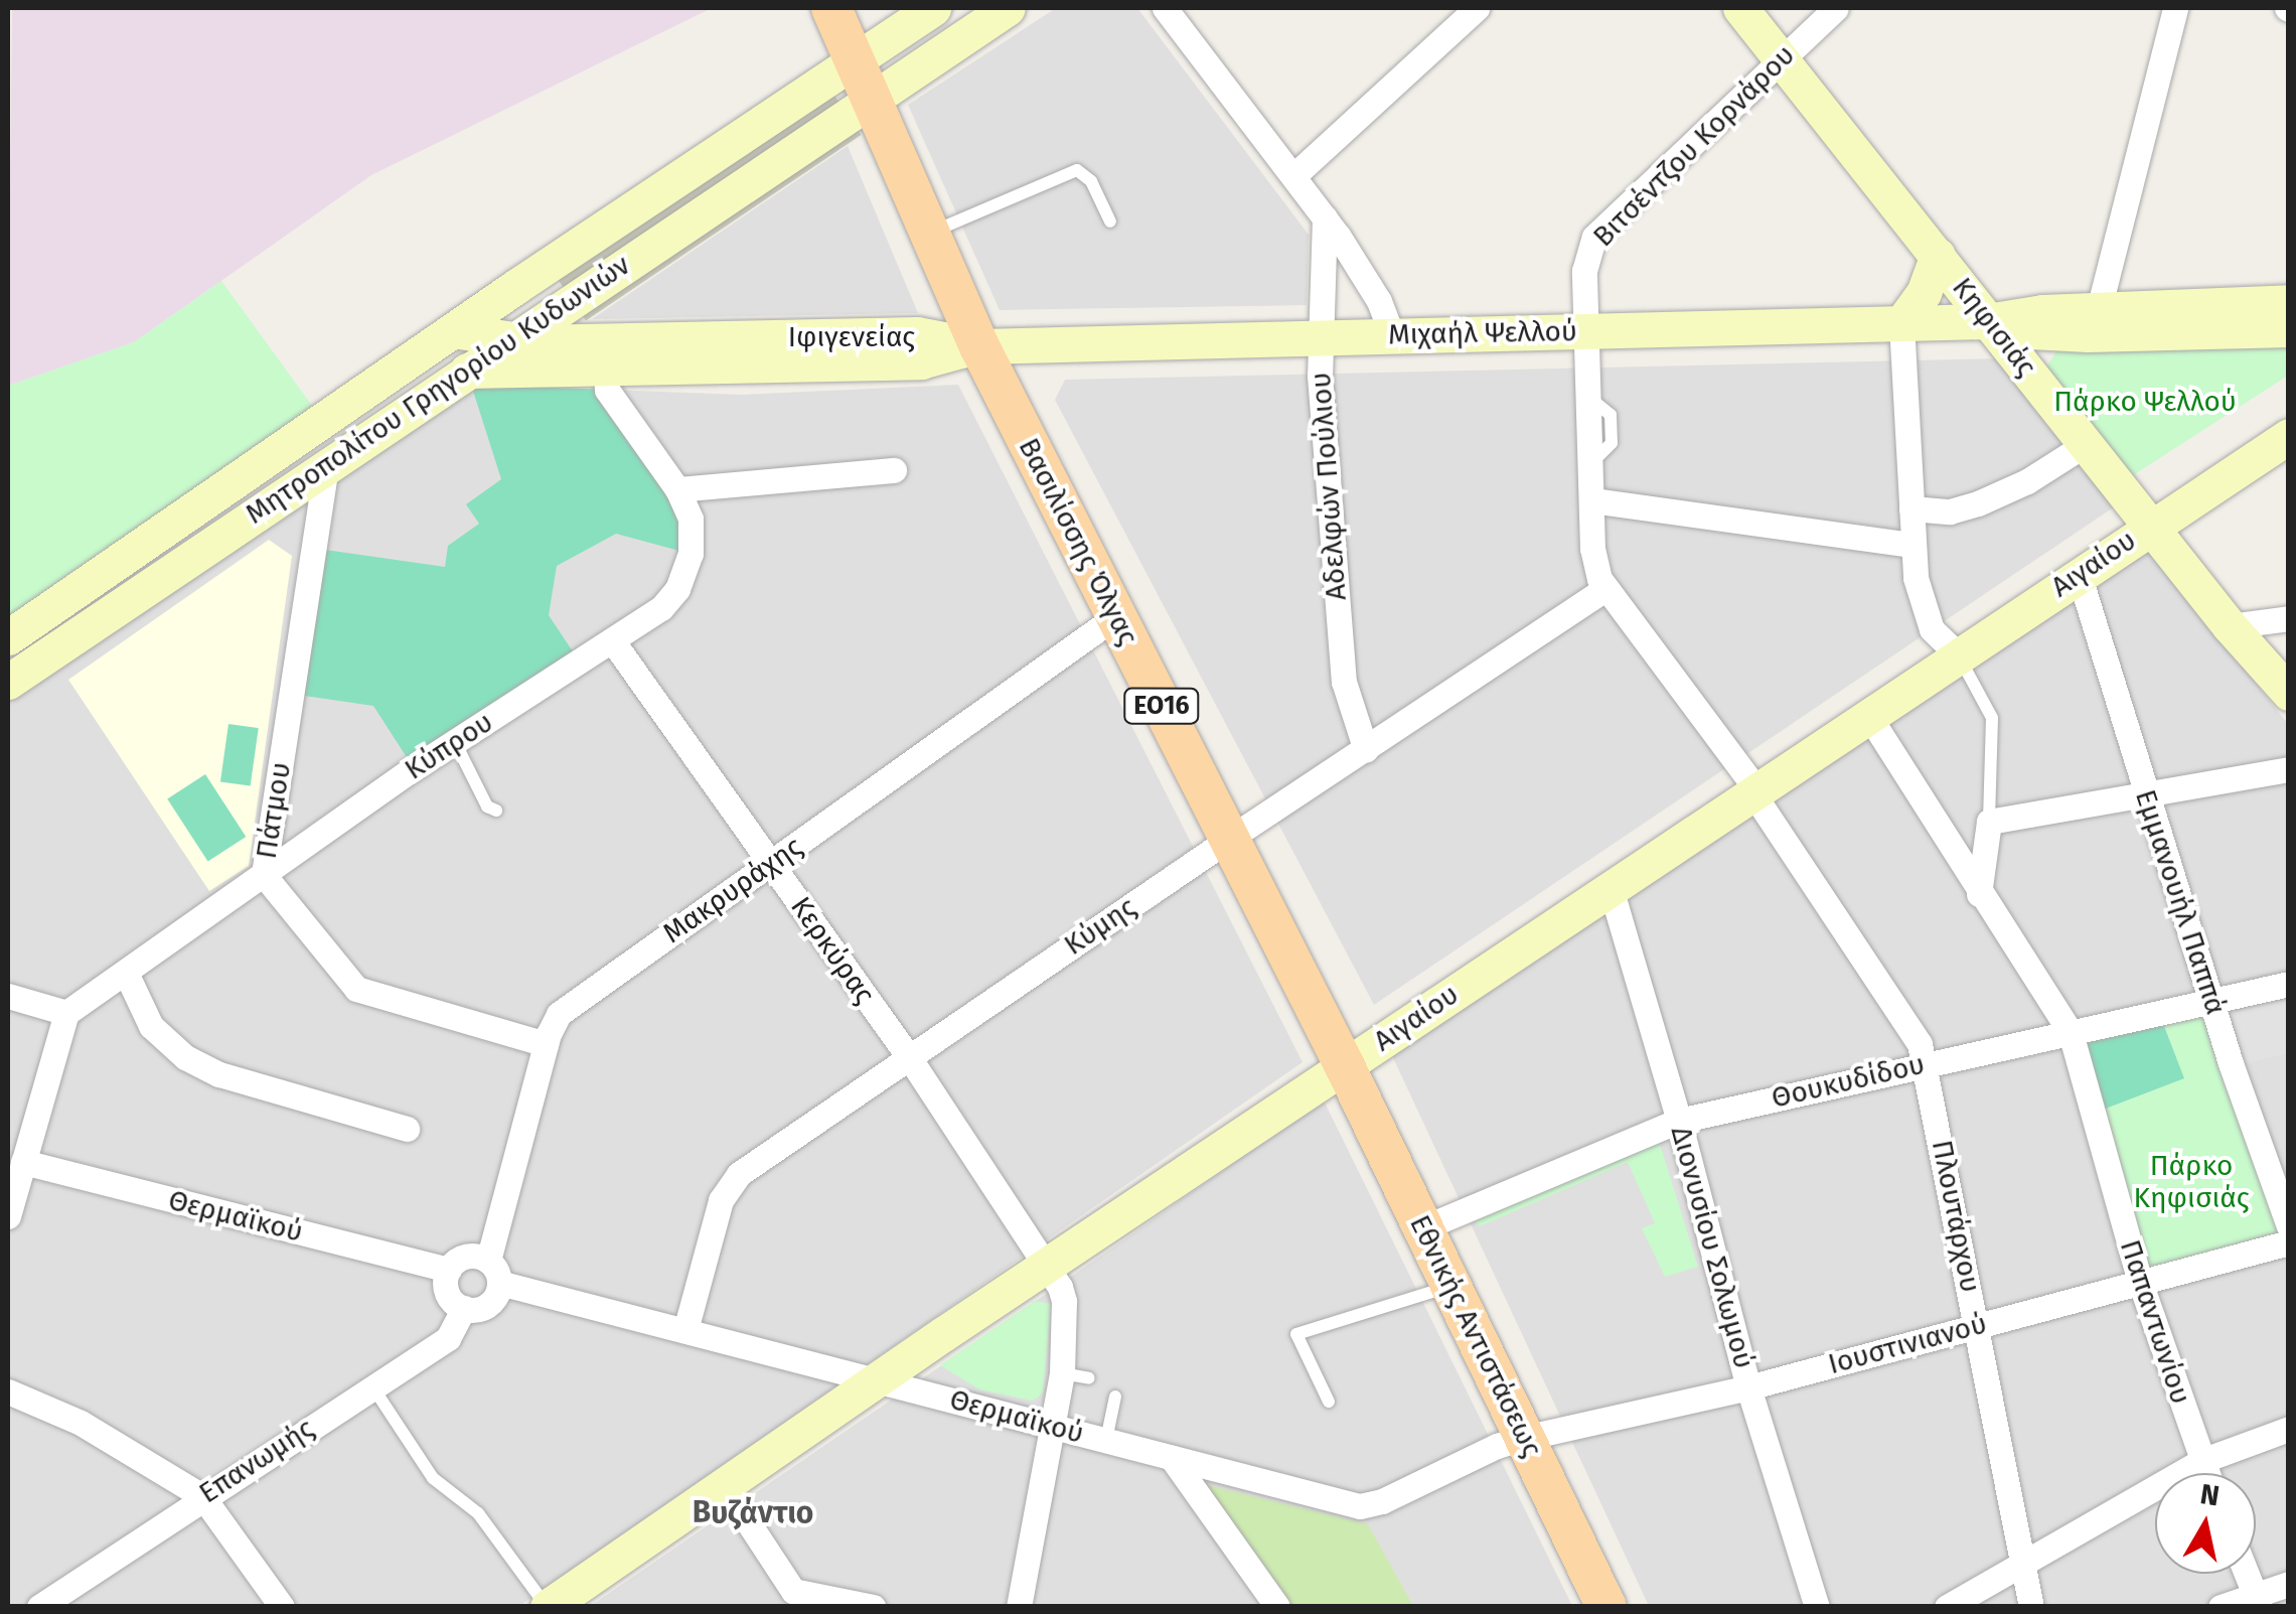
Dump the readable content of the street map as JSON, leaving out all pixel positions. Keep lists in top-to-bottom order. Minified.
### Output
{"streets":{"main road":["Κηφισιάς","Μιχαήλ Ψελλού","Ιφιγενείας","Μητροπολίτου Γρηγορίου Κυδωνιών","Βασιλίσσης Όλγας","Αιγαίου","ΕΟ16","Εθνικής Αντιστάσεως"],"street":["Βιτσέντζου Κορνάρου","Αδελφών Πούλιου","Κύπρου","Πάτμου","Μακρυράχης","Εμμανουήλ Παππά","Κύμης","Κερκύρας","Θουκυδίδου","Θερμαϊκού","Πλουτάρχου","Διονυσίου Σολωμού","Παπαντωνίου","Ιουστινιανού","Επανωμής"]},"crossings":[["Βιτσέντζου Κορνάρου","Κηφισιάς"],["Βιτσέντζου Κορνάρου","Μιχαήλ Ψελλού"],["Βιτσέντζου Κορνάρου","Αιγαίου"],["Βιτσέντζου Κορνάρου","Κύμης"],["Βιτσέντζου Κορνάρου","Πλουτάρχου"],["Κηφισιάς","Μιχαήλ Ψελλού"],["Κηφισιάς","Αιγαίου"],["Μιχαήλ Ψελλού","Ιφιγενείας"],["Μιχαήλ Ψελλού","Αδελφών Πούλιου"],["Μιχαήλ Ψελλού","Βασιλίσσης Όλγας"],["Ιφιγενείας","Μητροπολίτου Γρηγορίου Κυδωνιών"],["Ιφιγενείας","Βασιλίσσης Όλγας"],["Ιφιγενείας","Κύπρου"],["Μητροπολίτου Γρηγορίου Κυδωνιών","Βασιλίσσης Όλγας"],["Μητροπολίτου Γρηγορίου Κυδωνιών","Πάτμου"],["Αδελφών Πούλιου","Κύμης"],["Βασιλίσσης Όλγας","Αιγαίου"],["Βασιλίσσης Όλγας","Μακρυράχης"],["Βασιλίσσης Όλγας","Κύμης"],["Βασιλίσσης Όλγας","Εθνικής Αντιστάσεως"],["Αιγαίου","Εμμανουήλ Παππά"],["Αιγαίου","Κερκύρας"],["Αιγαίου","Θερμαϊκού"],["Αιγαίου","Πλουτάρχου"],["Αιγαίου","Διονυσίου Σολωμού"],["Αιγαίου","Παπαντωνίου"],["Αιγαίου","Εθνικής Αντιστάσεως"],["Κύπρου","Πάτμου"],["Κύπρου","Κερκύρας"],["Πάτμου","Μακρυράχης"],["Μακρυράχης","Κερκύρας"],["Μακρυράχης","Θερμαϊκού"],["Μακρυράχης","Επανωμής"],["Εμμανουήλ Παππά","Θουκυδίδου"],["Κύμης","Κερκύρας"],["Κύμης","Θερμαϊκού"],["Κερκύρας","Θερμαϊκού"],["Θουκυδίδου","Πλουτάρχου"],["Θουκυδίδου","Διονυσίου Σολωμού"],["Θουκυδίδου","Παπαντωνίου"],["Θουκυδίδου","Εθνικής Αντιστάσεως"],["Θερμαϊκού","Εθνικής Αντιστάσεως"],["Θερμαϊκού","Ιουστινιανού"],["Θερμαϊκού","Επανωμής"],["Πλουτάρχου","Ιουστινιανού"],["Διονυσίου Σολωμού","Ιουστινιανού"],["Παπαντωνίου","Ιουστινιανού"],["Εθνικής Αντιστάσεως","Ιουστινιανού"]],"districts":["Βυζάντιο"],"parks":["Πάρκο Ψελλού","Πάρκο Κηφισιάς"],"north":"top"}
